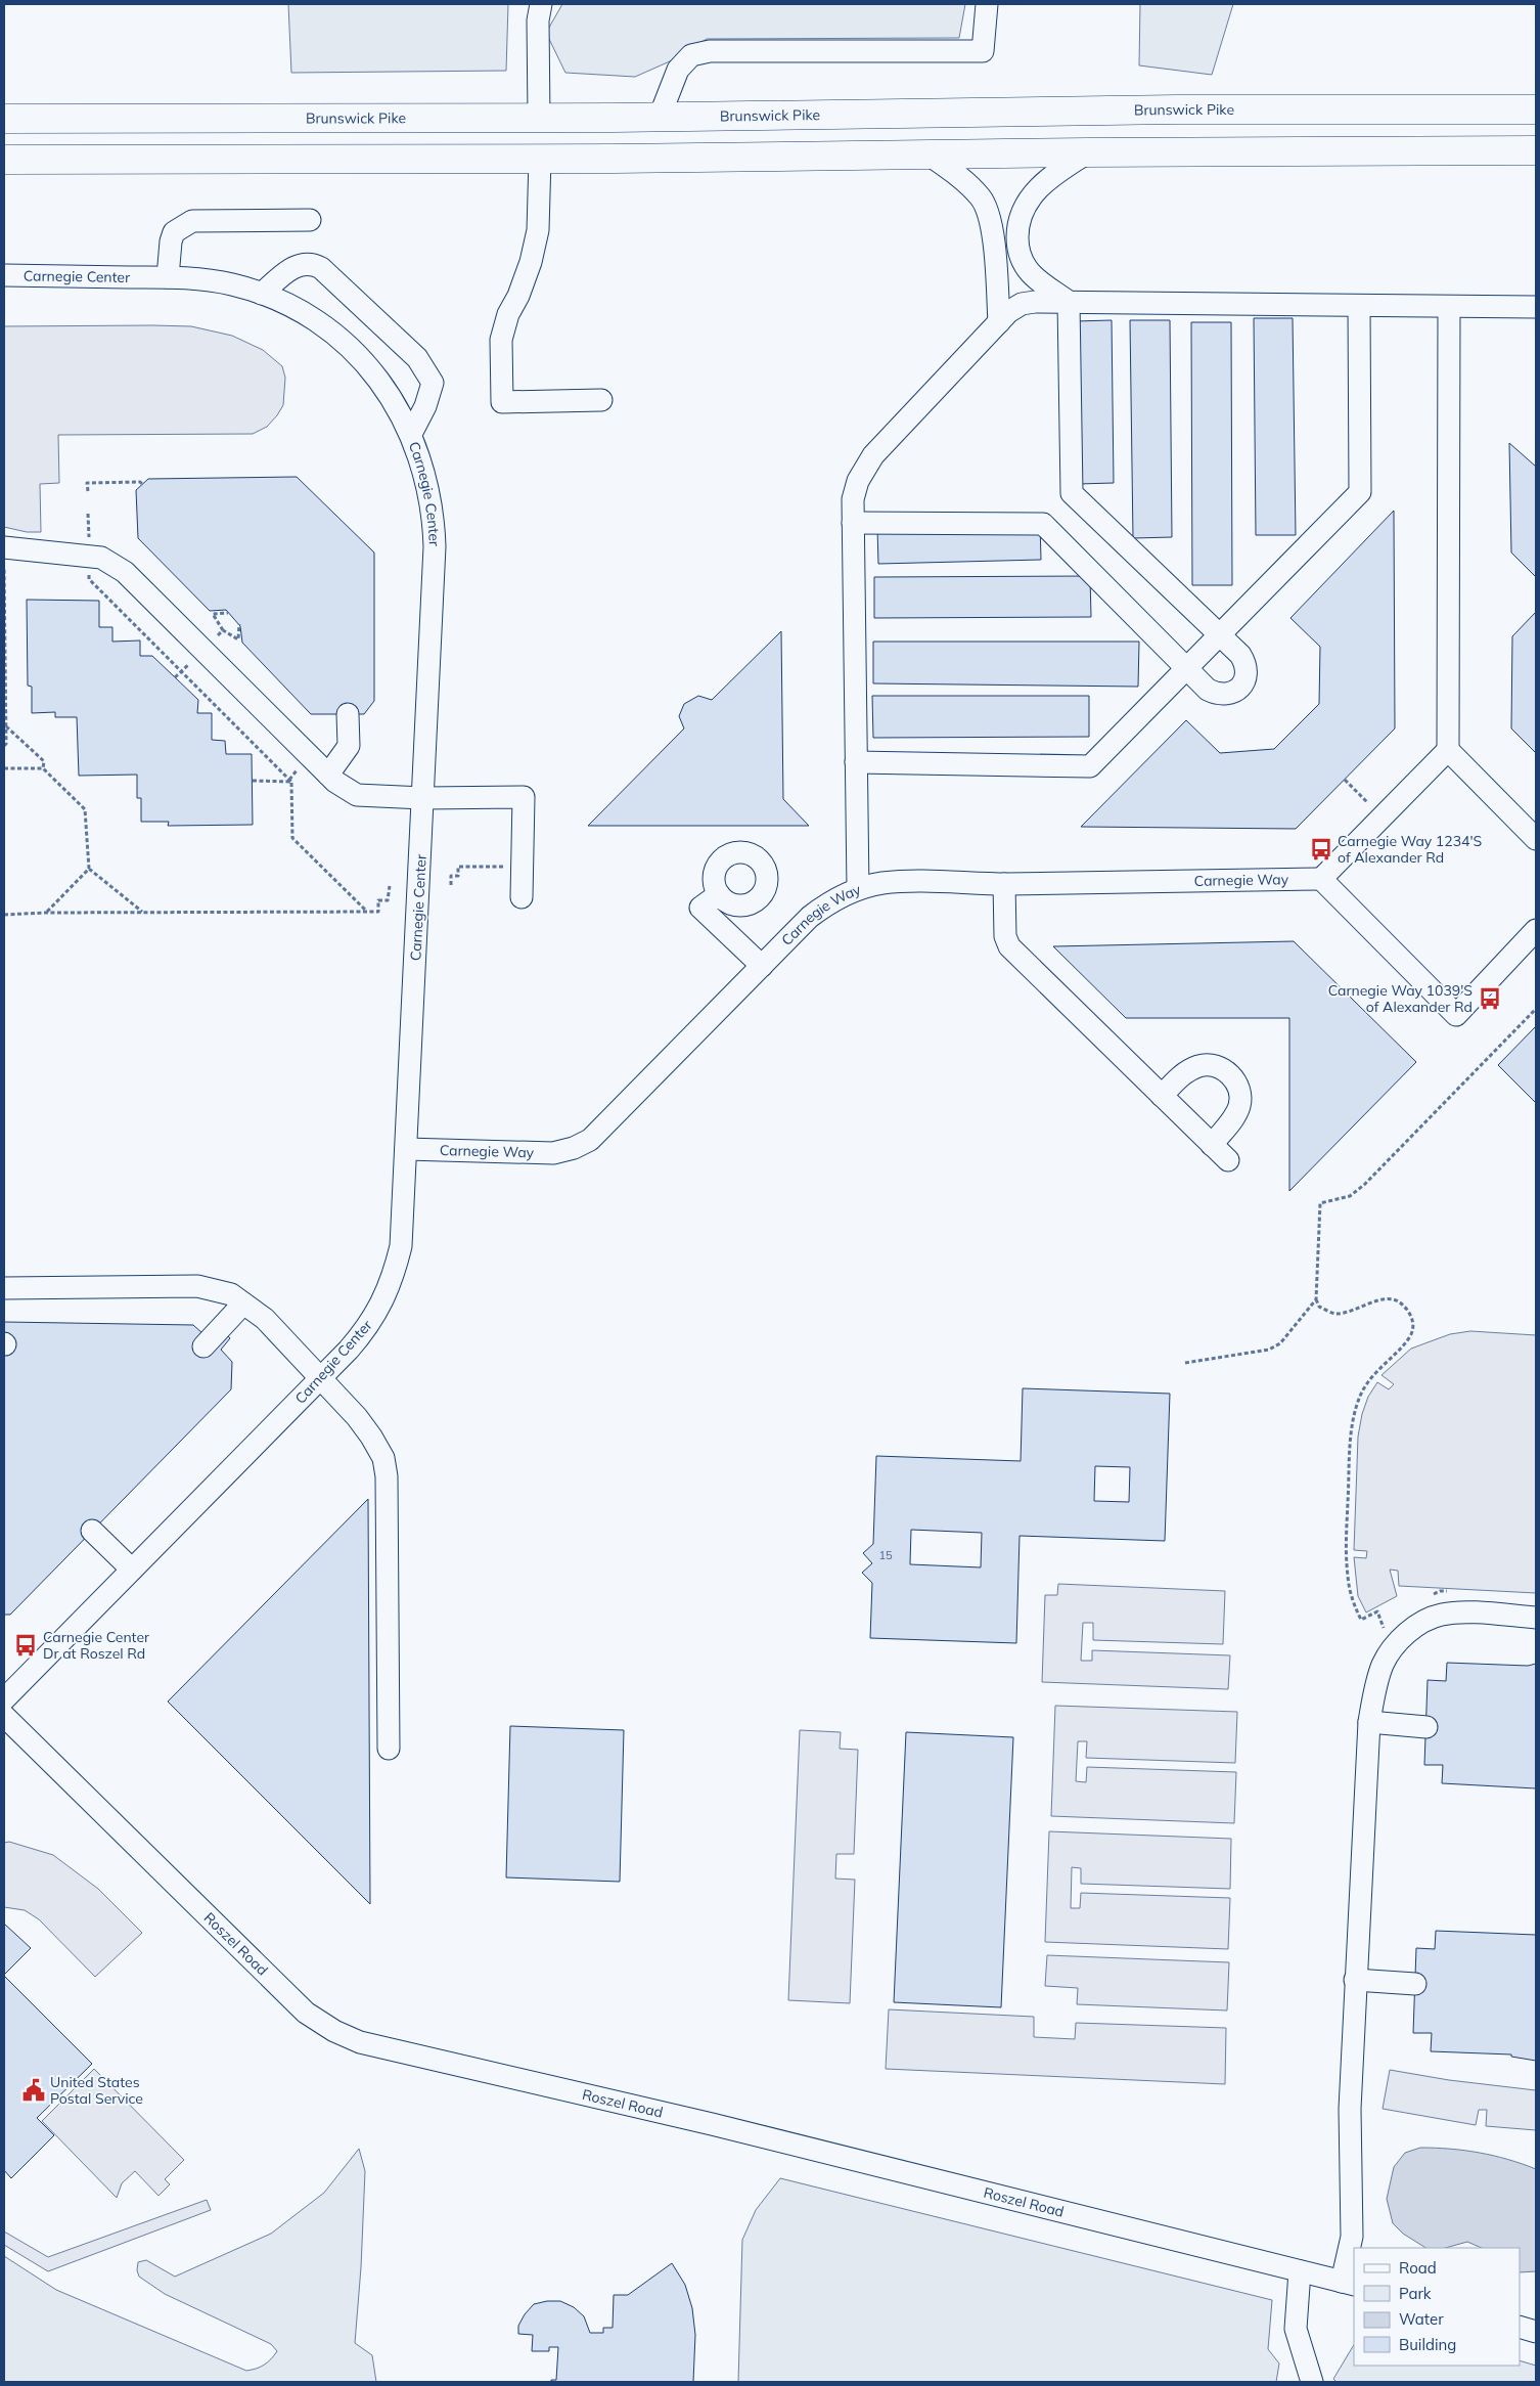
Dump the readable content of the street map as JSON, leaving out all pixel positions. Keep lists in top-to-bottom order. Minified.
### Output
{"streets":{"highway":["Brunswick Pike"],"street":["Carnegie Center","Carnegie Way","Roszel Road"]},"crossings":[["Carnegie Center","Carnegie Way"]],"places":{"bus stop":["Carnegie Way 1234'S of Alexander Rd","Carnegie Way 1039'S of Alexander Rd","Carnegie Center Dr at Roszel Rd"],"public building":["United States Postal Service"]},"house_numbers":["15"],"legend":["Road","Park","Water","Building"]}
